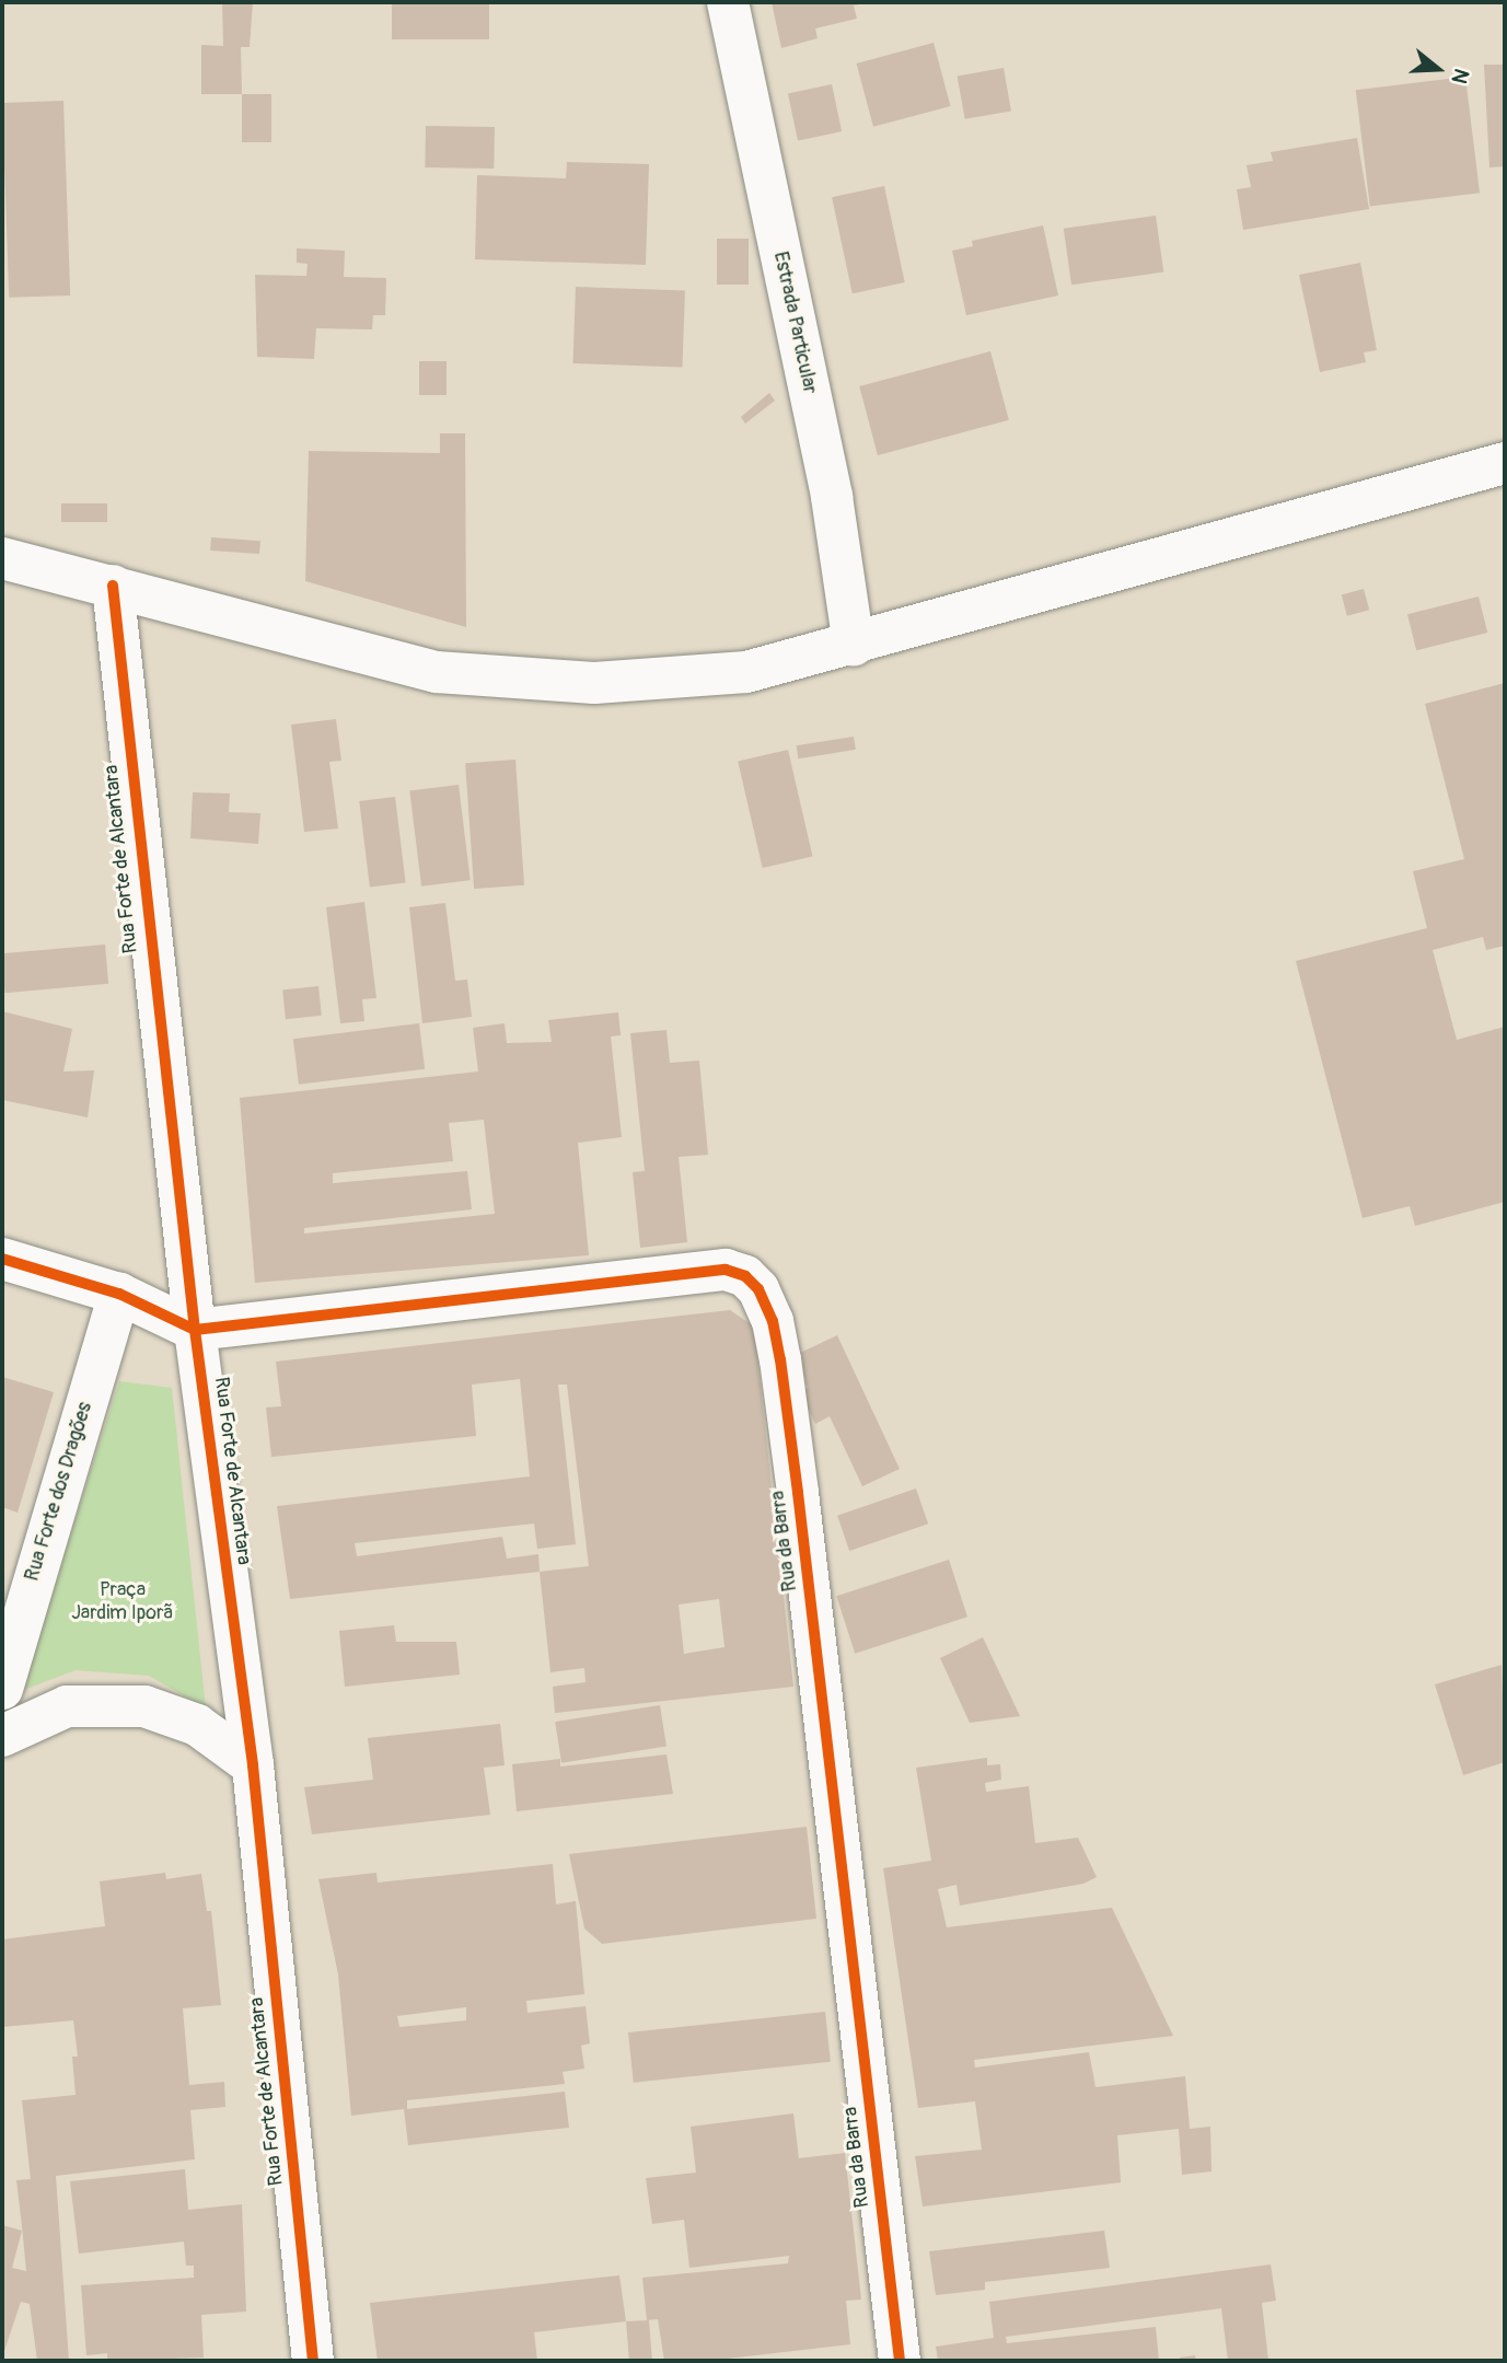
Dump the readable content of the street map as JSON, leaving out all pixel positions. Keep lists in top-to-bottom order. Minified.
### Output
{"streets":{"street":["Estrada Particular","Rua Forte de Alcantara","Rua Forte dos Dragões","Rua da Barra"]},"crossings":[["Rua Forte de Alcantara","Rua da Barra"]],"parks":["Praça Jardim Iporã"],"north":"right"}
